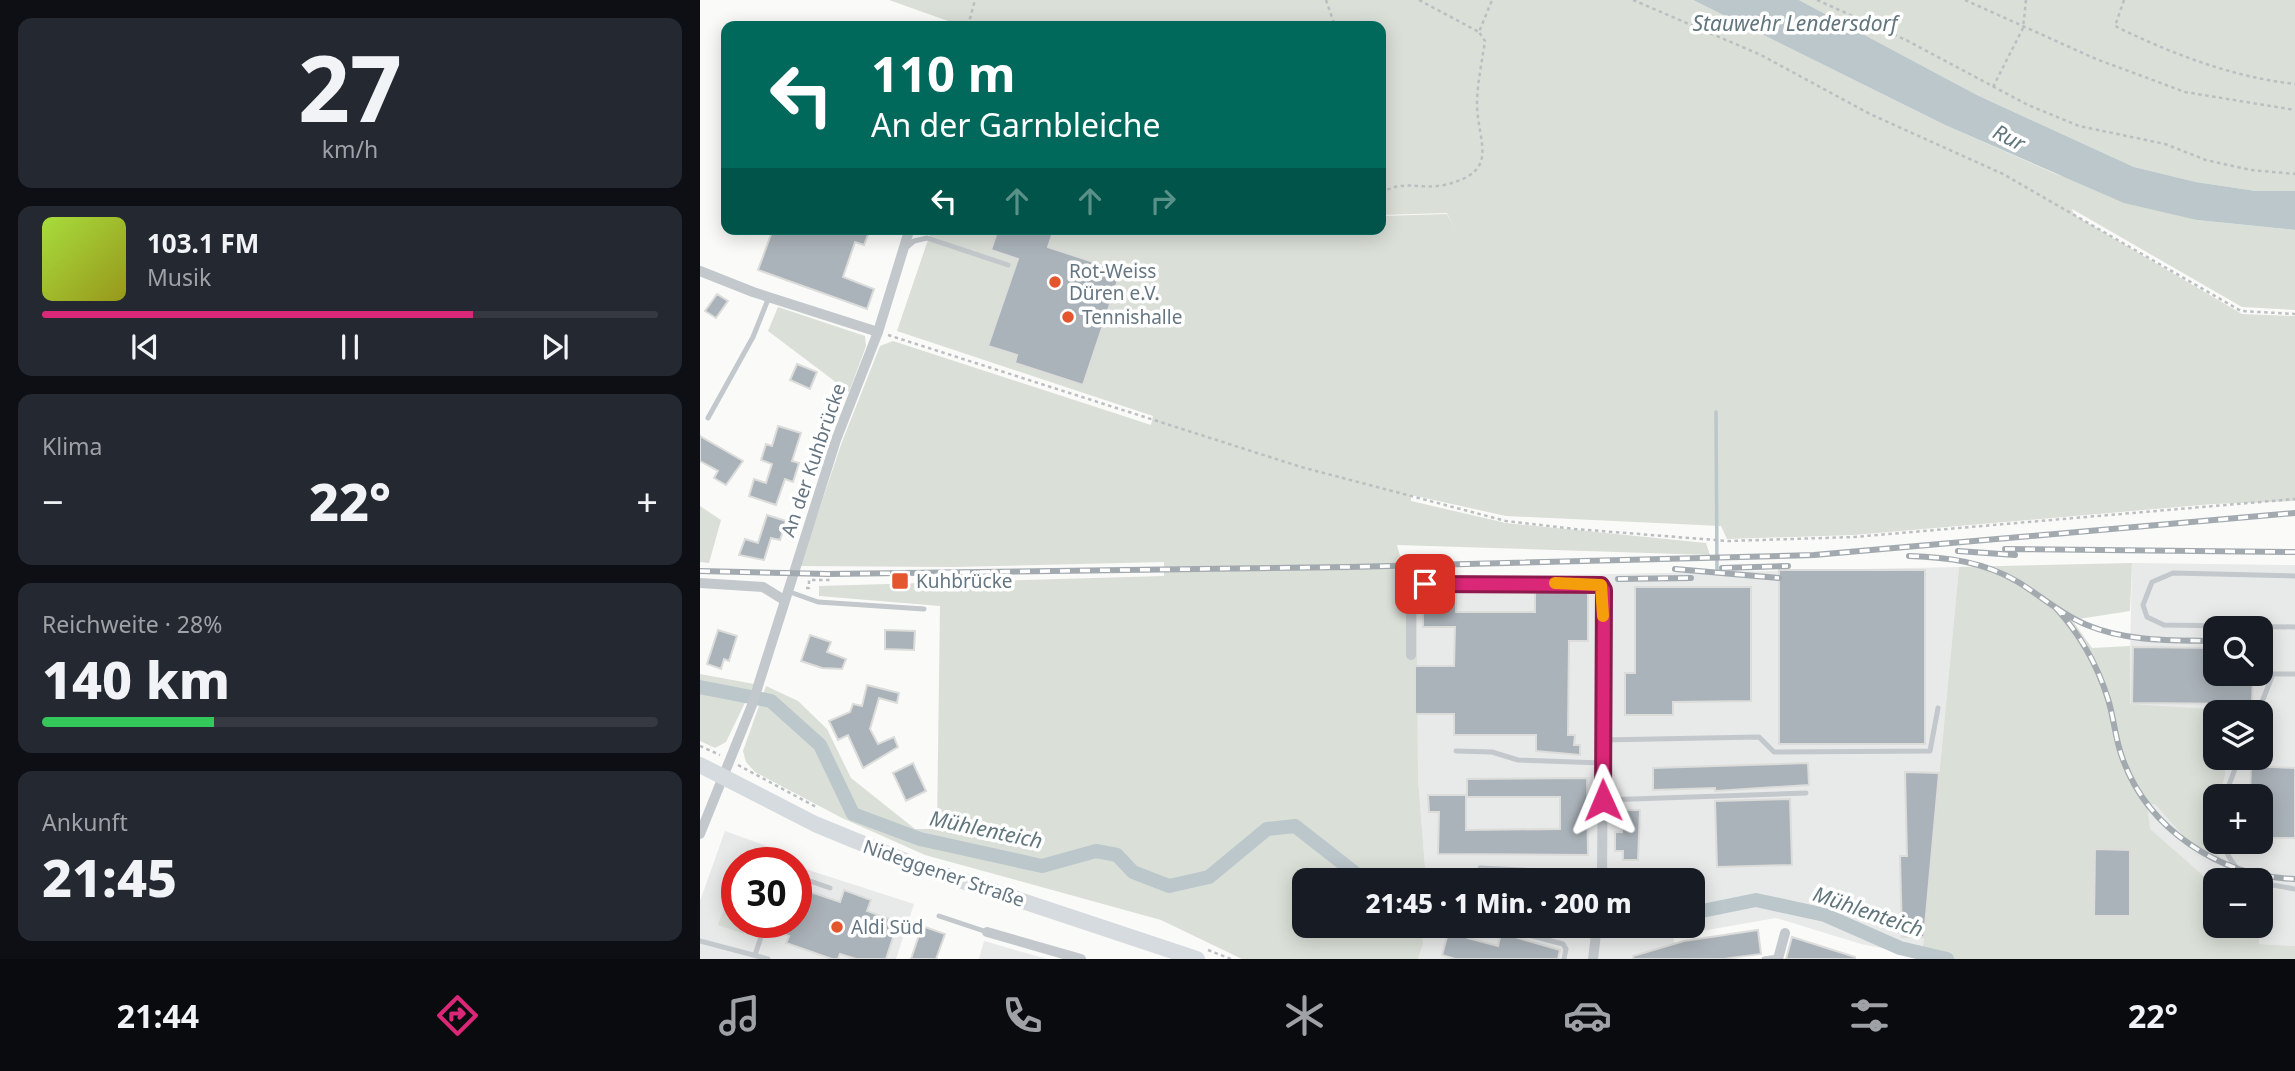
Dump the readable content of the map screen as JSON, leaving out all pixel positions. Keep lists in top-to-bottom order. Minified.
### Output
{"streets":{"main road":["Nideggener Straße"],"street":["An der Kuhbrücke"]},"water":["Stauwehr Lendersdorf","Rur","Mühlenteich"],"places":{"other":["Rot-Weiss Düren e.V.","Tennishalle","Aldi Süd"],"transit":["Kuhbrücke"]},"page":{"tile":[["27","km/h"],"Klima",["Reichweite · 28%","140 km"],["Ankunft","21:45"]],"turn":["110 m","An der Garnbleiche"],"song":["103.1 FM","Musik"],"heat":["−","22°","+"],"map_buttons":["+","−"],"limit":"30","trip":"21:45 · 1 Min. · 200 m","tabs":["21:44","22°"]}}
